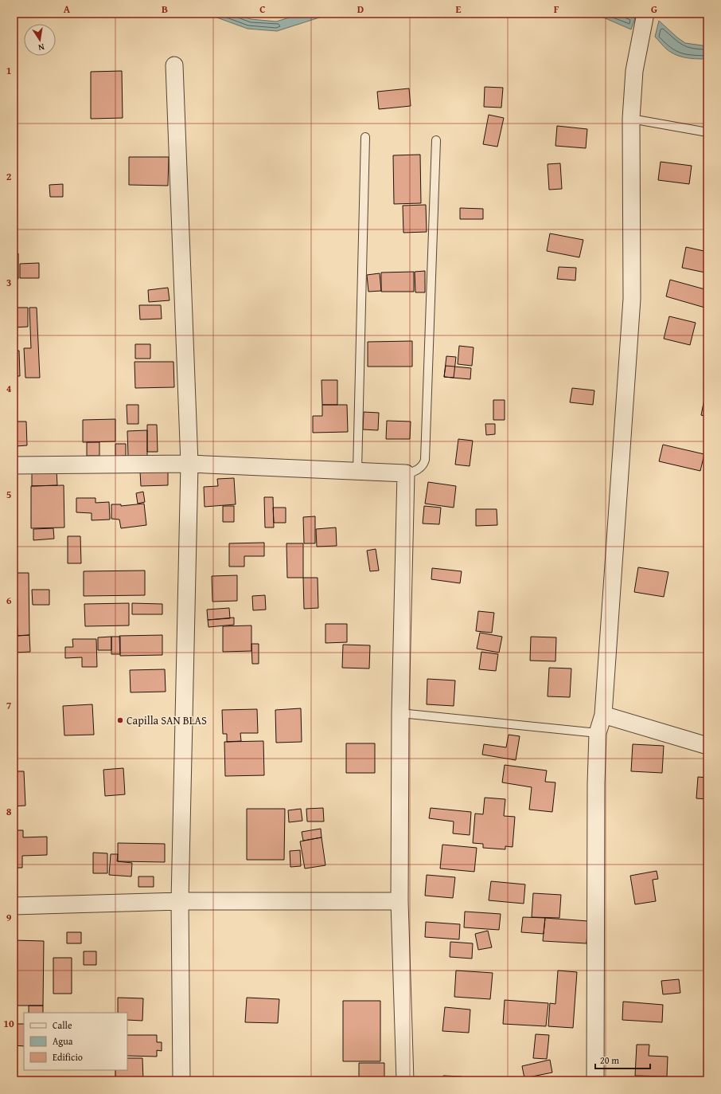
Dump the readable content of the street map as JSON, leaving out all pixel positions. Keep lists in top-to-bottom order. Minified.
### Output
{"places":["Capilla SAN BLAS"],"legend":["Calle","Agua","Edificio"],"scale_bar":"20 m","north":"bottom","grid":{"columns":["A","B","C","D","E","F","G"],"rows":["1","2","3","4","5","6","7","8","9","10"]}}
